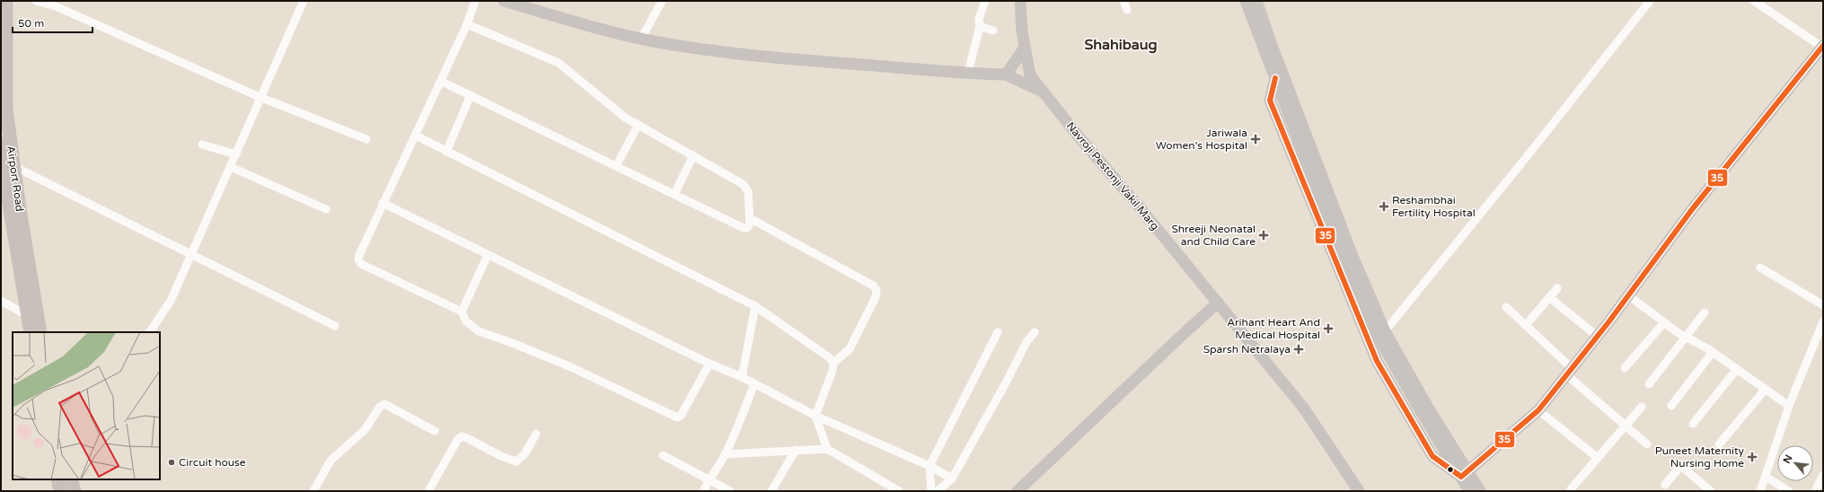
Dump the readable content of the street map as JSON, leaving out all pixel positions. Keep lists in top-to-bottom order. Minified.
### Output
{"streets":{"main road":["Airport Road"],"street":["Navroji Pestonji Vakil Marg"]},"districts":["Shahibaug"],"places":{"health":["Jariwala Women's Hospital","Reshambhai Fertility Hospital","Shreeji Neonatal and Child Care","Arihant Heart And Medical Hospital","Sparsh Netralaya","Puneet Maternity Nursing Home"],"other":["Circuit house"]},"lines":["transit line 35"],"scale_bar":"50 m","north":"top left"}
